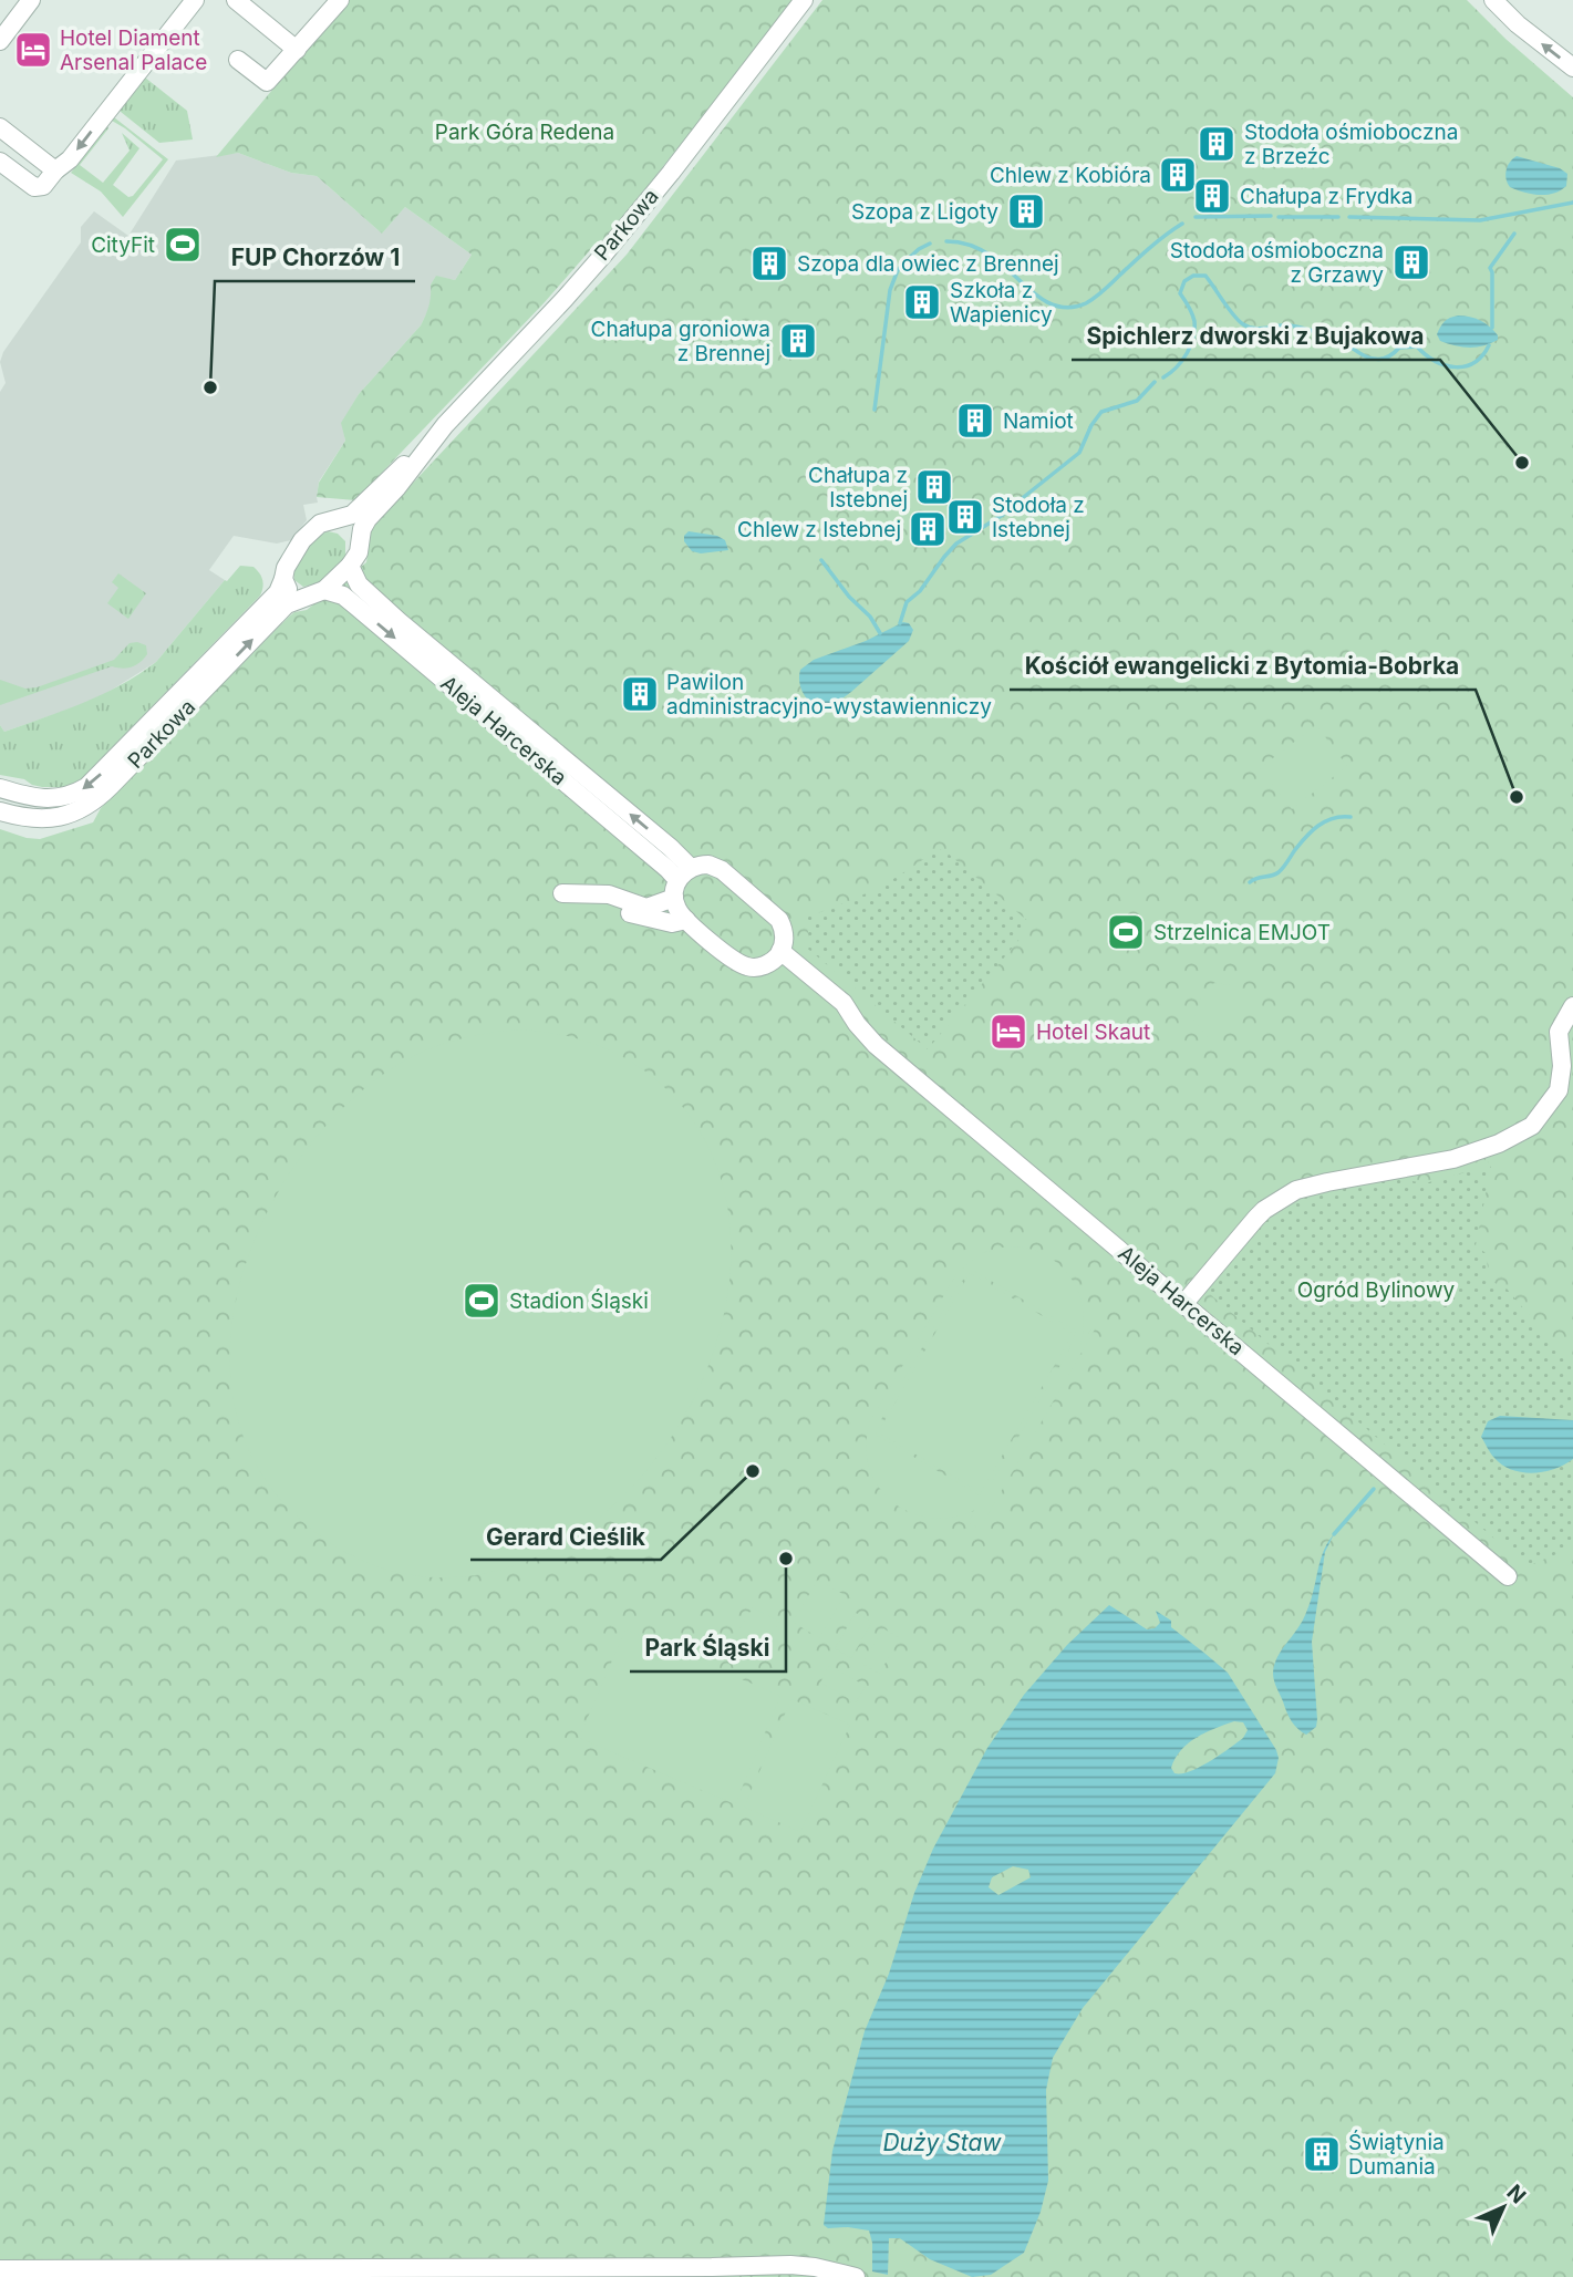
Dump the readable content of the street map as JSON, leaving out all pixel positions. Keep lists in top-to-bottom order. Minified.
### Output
{"streets":{"street":["Parkowa","Aleja Harcerska"]},"crossings":[["Parkowa","Aleja Harcerska"]],"water":["Duży Staw"],"parks":["Park Góra Redena","Ogród Bylinowy"],"places":{"hotel":["Hotel Diament Arsenal Palace","Hotel Skaut"],"building":["Stodoła ośmioboczna z Brzeźc","Chlew z Kobióra","Chałupa z Frydka","Szopa z Ligoty","Stodoła ośmioboczna z Grzawy","Szopa dla owiec z Brennej","Szkoła z Wapienicy","Chałupa groniowa z Brennej","Namiot","Chałupa z Istebnej","Stodoła z Istebnej","Chlew z Istebnej","Pawilon administracyjno-wystawienniczy","Świątynia Dumania"],"sports":["CityFit","Strzelnica EMJOT","Stadion Śląski"],"other":["FUP Chorzów 1","Spichlerz dworski z Bujakowa","Kościół ewangelicki z Bytomia-Bobrka","Gerard Cieślik","Park Śląski"]},"north":"top right"}
